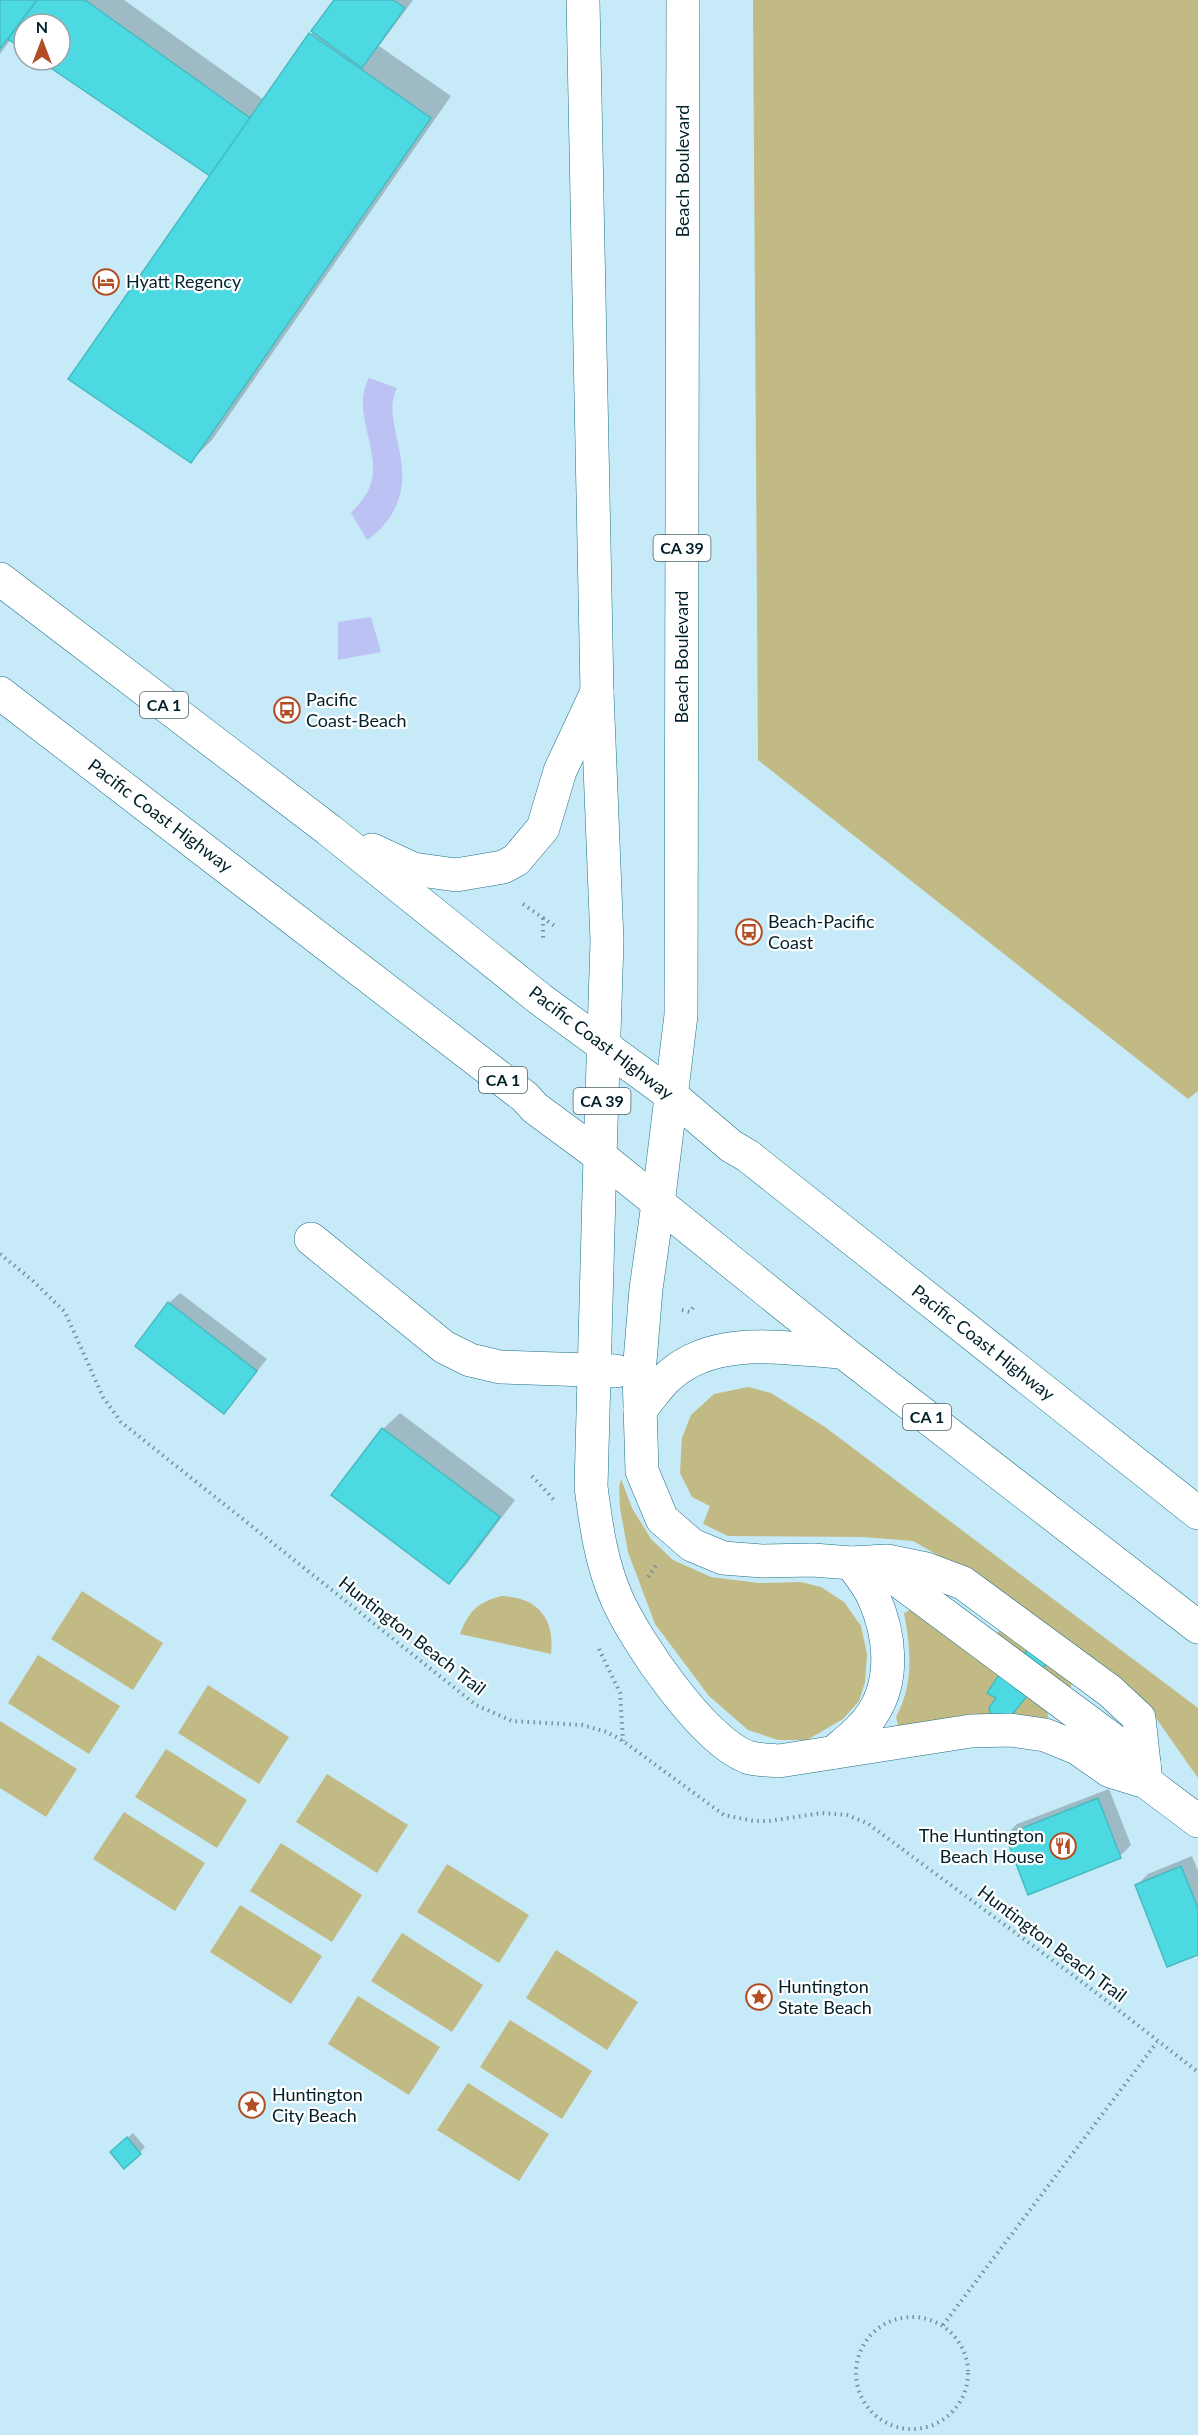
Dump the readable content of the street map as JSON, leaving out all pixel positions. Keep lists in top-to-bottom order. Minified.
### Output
{"streets":{"main road":["Beach Boulevard","CA 39","CA 1","Pacific Coast Highway"],"path":["Huntington Beach Trail"]},"crossings":[["Beach Boulevard","Pacific Coast Highway"],["CA 39","Pacific Coast Highway"]],"places":{"hotel":["Hyatt Regency"],"bus stop":["Pacific Coast-Beach","Beach-Pacific Coast"],"restaurant":["The Huntington Beach House"],"place":["Huntington State Beach","Huntington City Beach"]},"north":"top"}
